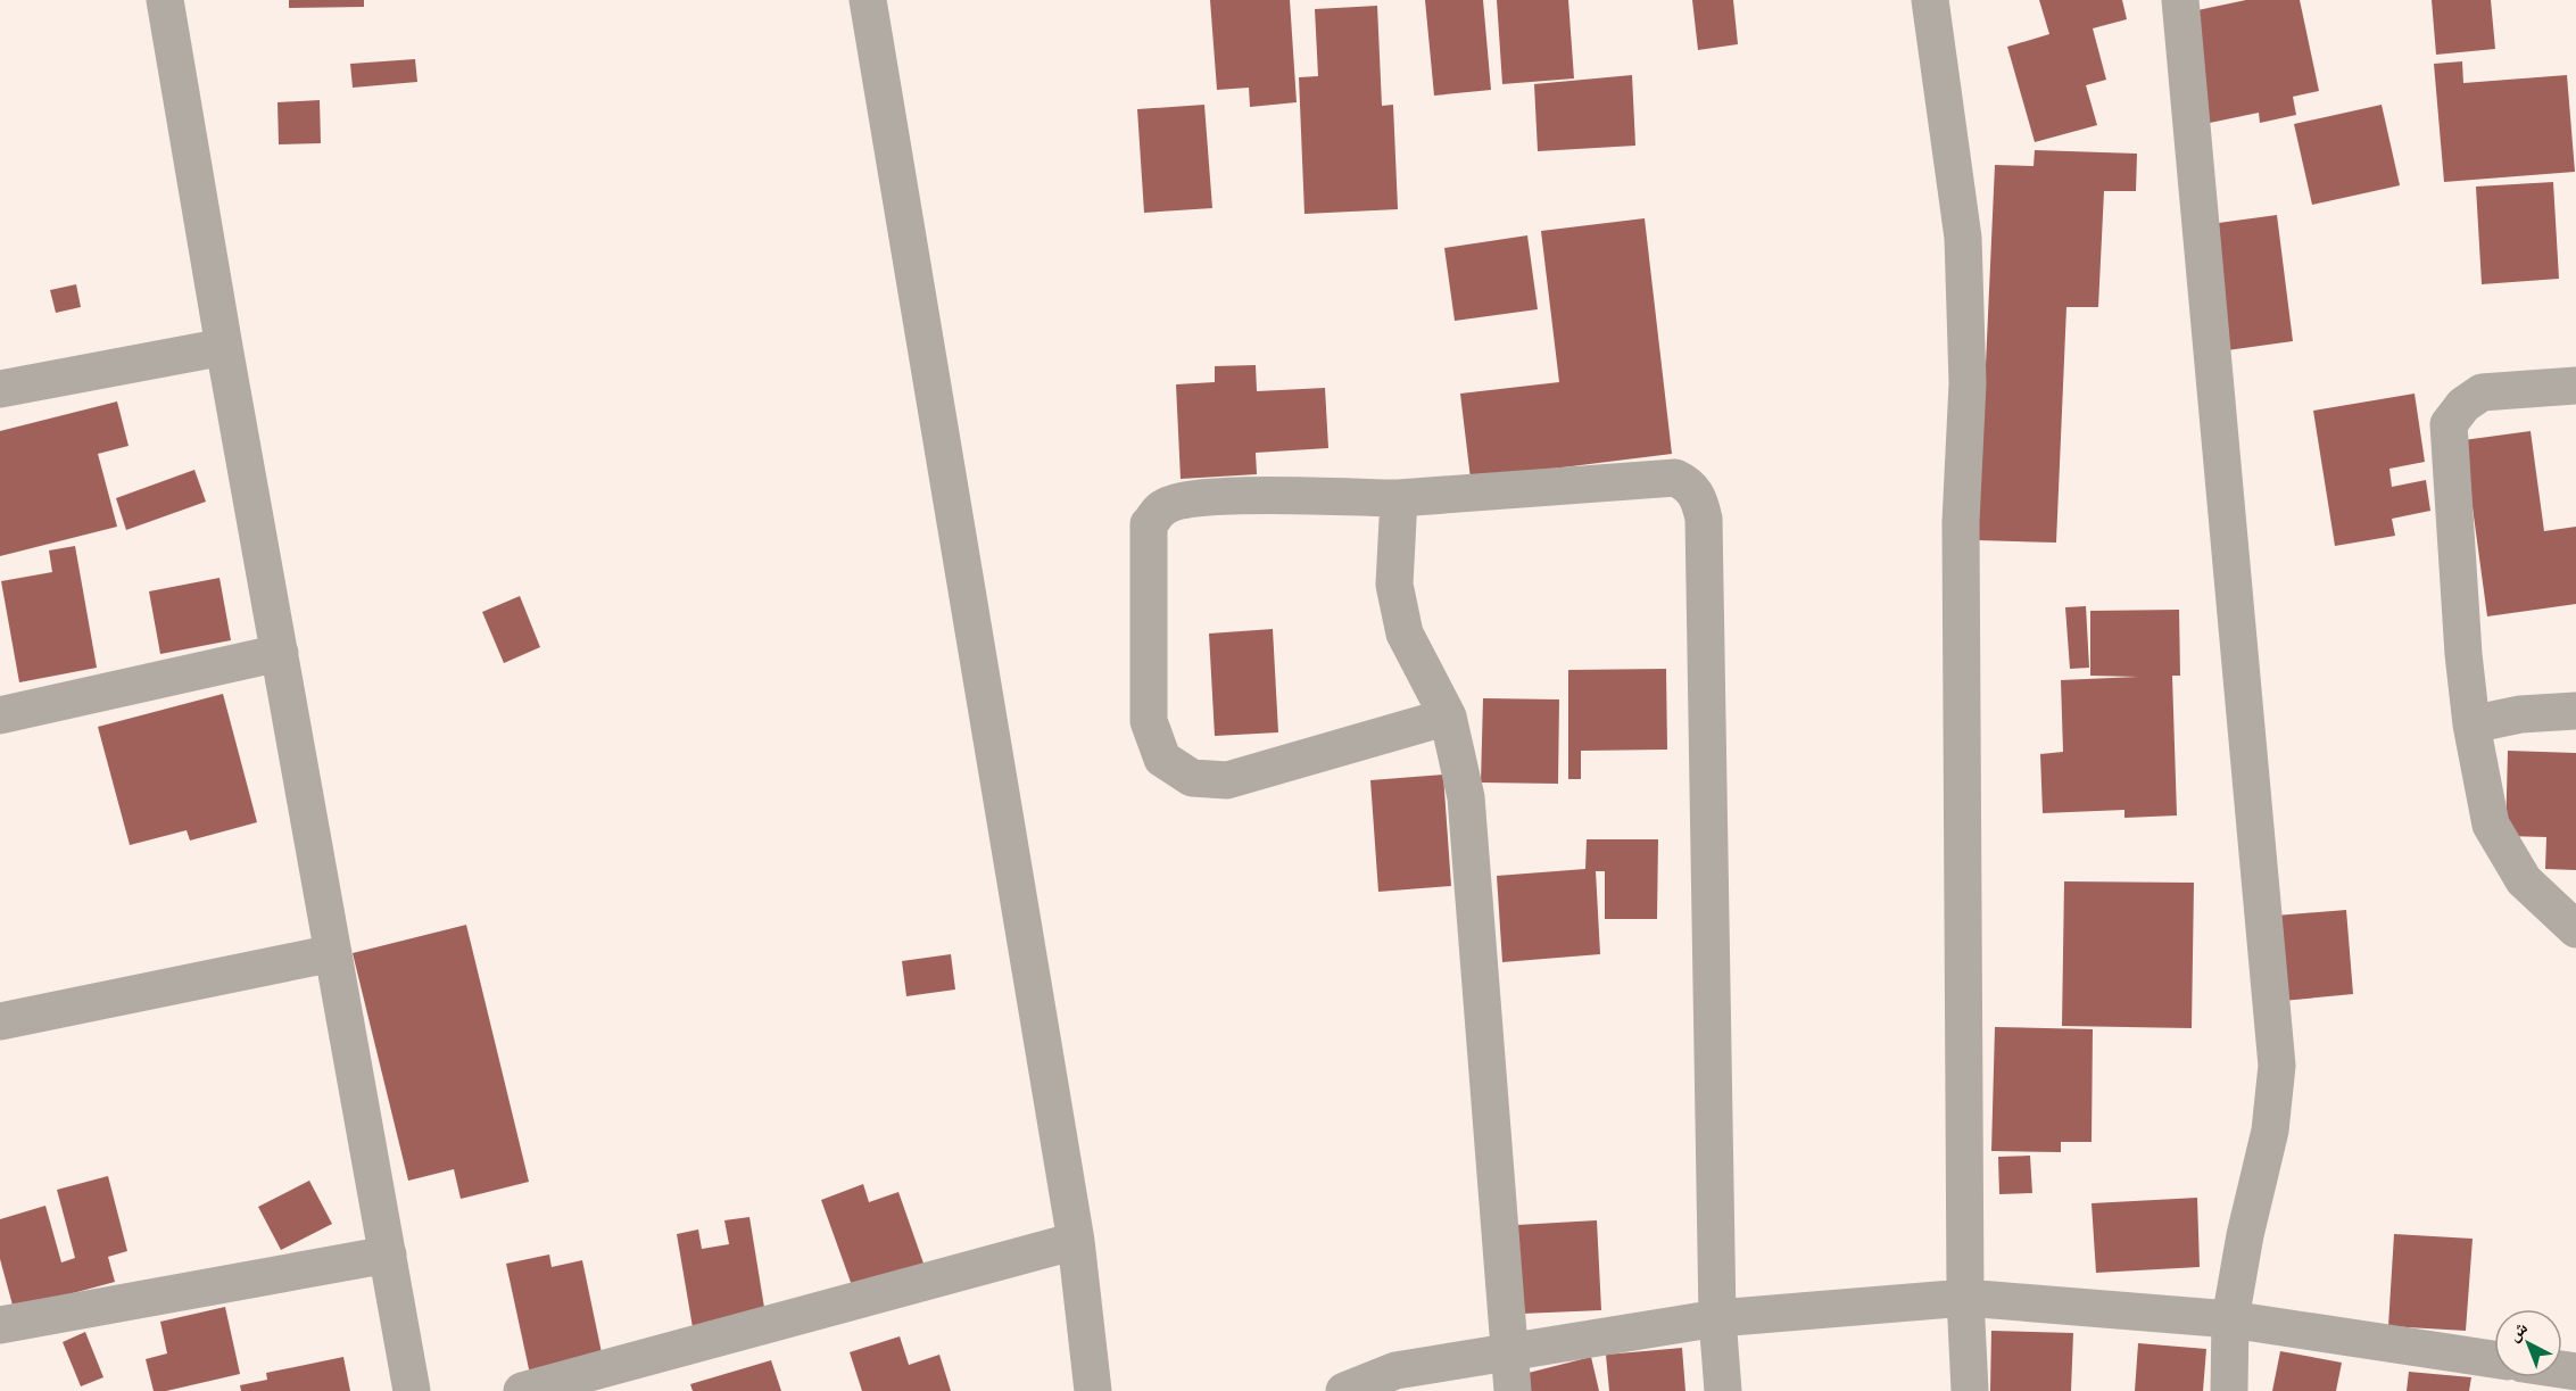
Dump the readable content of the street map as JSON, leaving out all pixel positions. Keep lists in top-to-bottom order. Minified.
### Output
{"north":"top left"}
